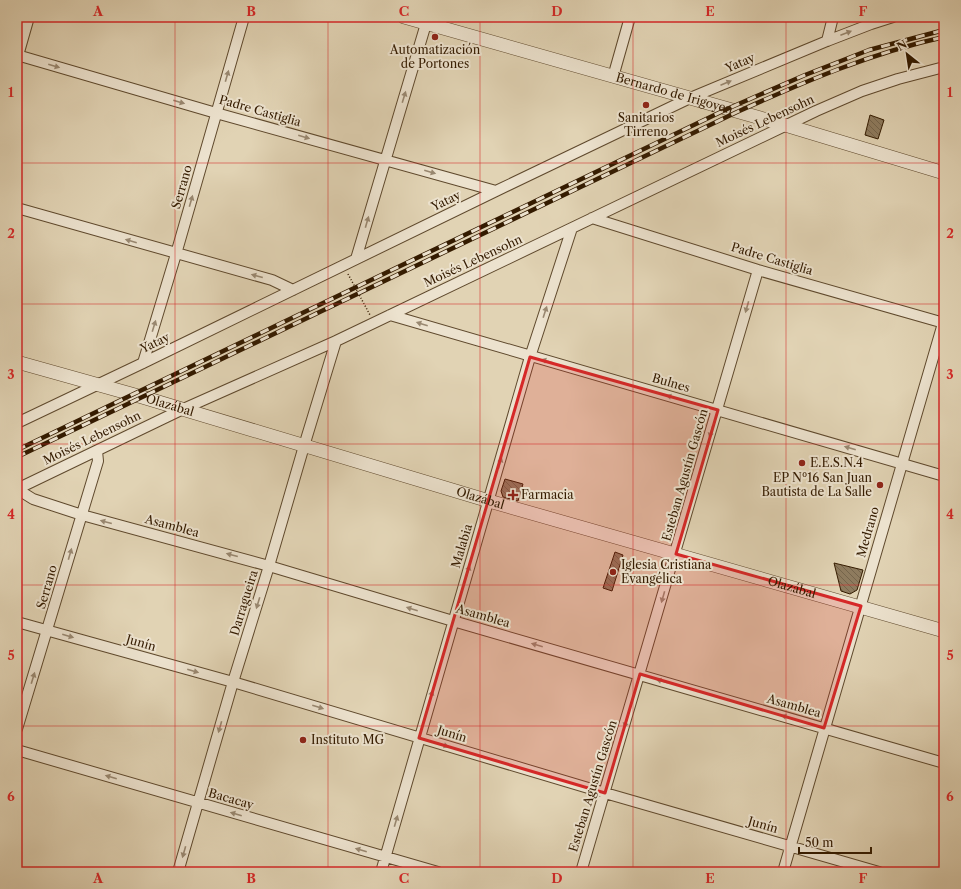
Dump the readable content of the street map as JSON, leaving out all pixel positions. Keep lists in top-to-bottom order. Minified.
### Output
{"streets":{"street":["Yatay","Bernardo de Irigoyen","Padre Castiglia","Moisés Lebensohn","Serrano","Bulnes","Olazábal","Esteban Agustín Gascón","Asamblea","Medrano","Malabia","Darragueira","Junín","Bacacay"]},"crossings":[["Yatay","Bernardo de Irigoyen"],["Yatay","Padre Castiglia"],["Yatay","Serrano"],["Yatay","Olazábal"],["Bernardo de Irigoyen","Moisés Lebensohn"],["Padre Castiglia","Moisés Lebensohn"],["Padre Castiglia","Serrano"],["Padre Castiglia","Esteban Agustín Gascón"],["Padre Castiglia","Medrano"],["Moisés Lebensohn","Serrano"],["Moisés Lebensohn","Bulnes"],["Moisés Lebensohn","Olazábal"],["Moisés Lebensohn","Asamblea"],["Moisés Lebensohn","Malabia"],["Moisés Lebensohn","Darragueira"],["Serrano","Asamblea"],["Serrano","Junín"],["Bulnes","Esteban Agustín Gascón"],["Bulnes","Medrano"],["Bulnes","Malabia"],["Olazábal","Esteban Agustín Gascón"],["Olazábal","Medrano"],["Olazábal","Malabia"],["Olazábal","Darragueira"],["Esteban Agustín Gascón","Asamblea"],["Esteban Agustín Gascón","Junín"],["Asamblea","Medrano"],["Asamblea","Malabia"],["Asamblea","Darragueira"],["Medrano","Junín"],["Malabia","Junín"],["Malabia","Bacacay"],["Darragueira","Junín"],["Darragueira","Bacacay"]],"one_way":["Padre Castiglia","Serrano","Bulnes","Esteban Agustín Gascón","Asamblea","Malabia","Darragueira","Junín","Bacacay"],"places":{"other":["Automatización de Portones","Sanitarios Tirreno","E.E.S.N.4","EP Nº16 San Juan Bautista de La Salle","Iglesia Cristiana Evangélica","Instituto MG"],"health":["Farmacia"]},"scale_bar":"50 m","north":"top left","grid":{"columns":["A","B","C","D","E","F"],"rows":["1","2","3","4","5","6"]}}
